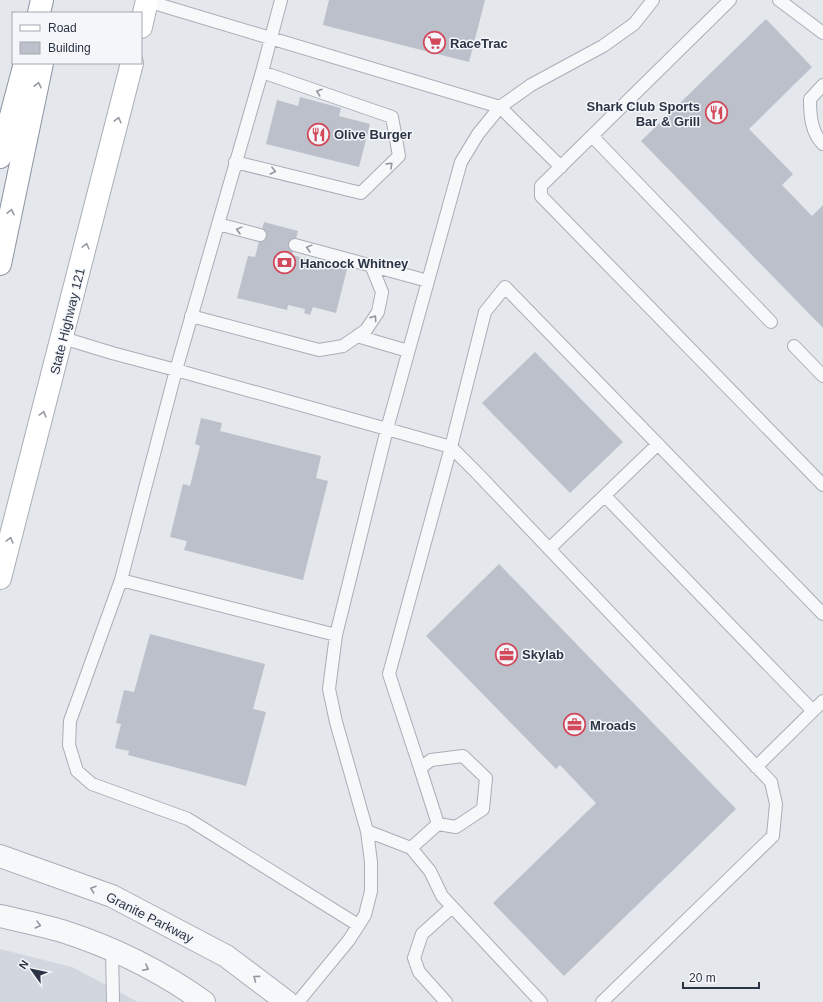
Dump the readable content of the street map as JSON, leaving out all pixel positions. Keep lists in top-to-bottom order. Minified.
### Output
{"streets":{"main road":["State Highway 121"],"street":["Granite Parkway"]},"places":{"supermarket":["RaceTrac"],"restaurant":["Shark Club Sports Bar & Grill","Olive Burger"],"bank":["Hancock Whitney"],"office":["Skylab","Mroads"]},"legend":["Road","Building"],"scale_bar":"20 m","north":"top left"}
